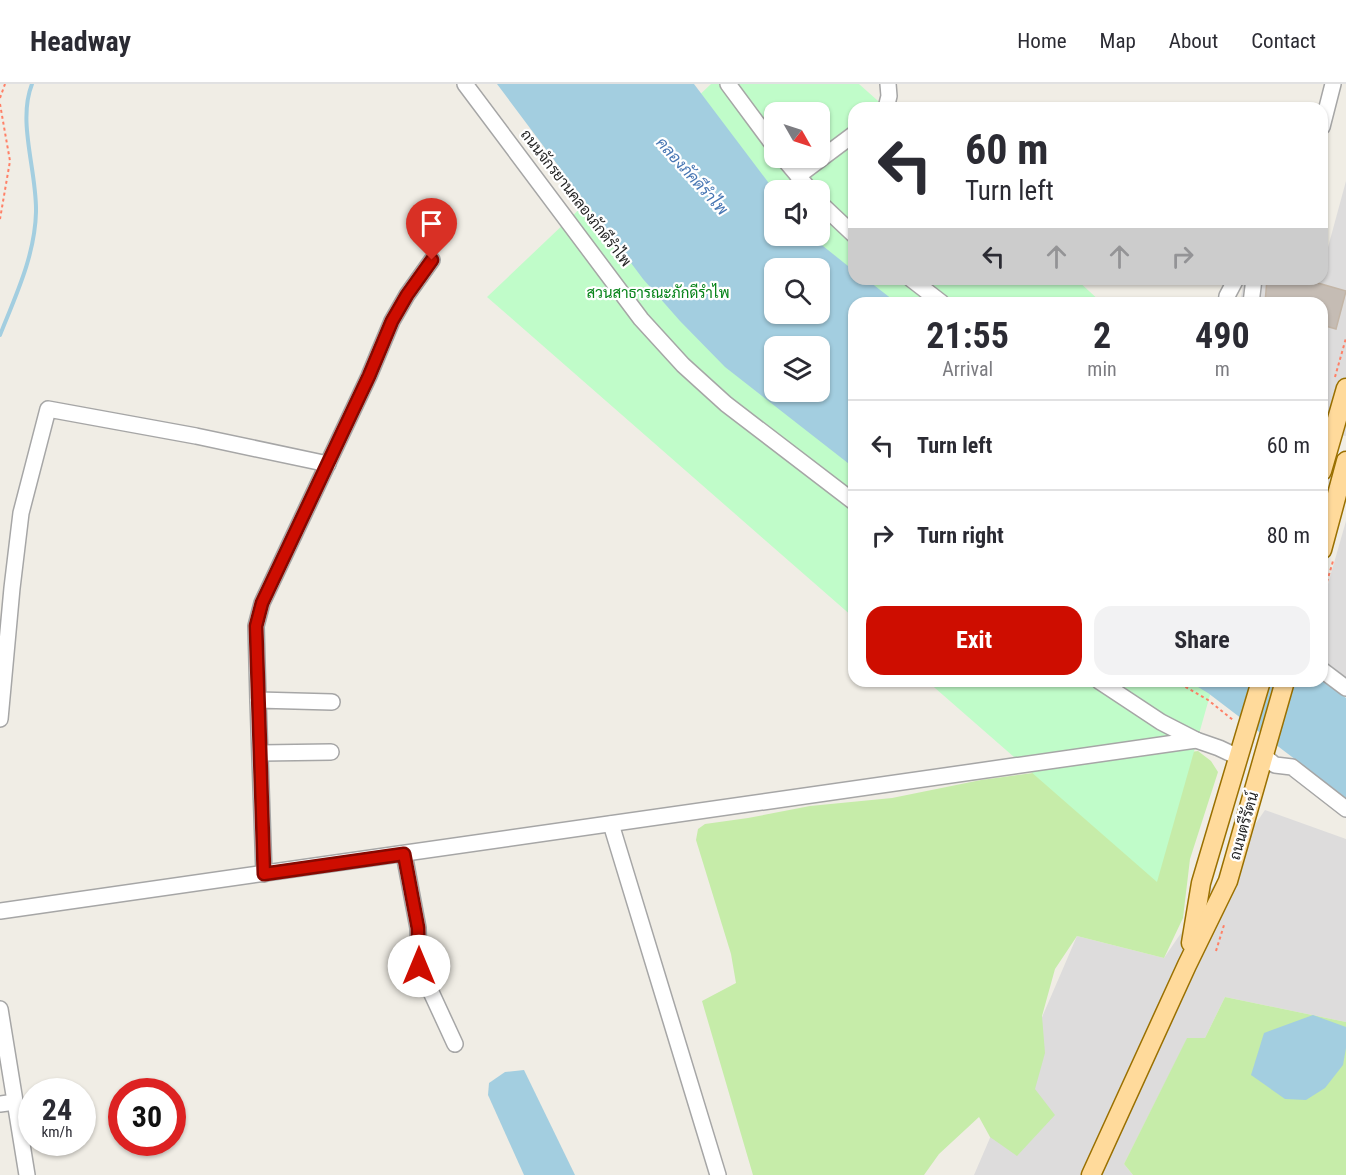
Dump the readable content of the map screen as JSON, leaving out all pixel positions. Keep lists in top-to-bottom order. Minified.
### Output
{"streets":{"main road":["ถนนตรีรัตน์"]},"water":["คลองภัคดีรำไพ"],"parks":["สวนสาธารณะภักดีรำไพ"],"north":"bottom right","page":{"header":"Headway","nav":["Home","Map","About","Contact"],"turn":["60 m","Turn left"],"eta":["21:55","Arrival","2","min","490","m"],"list":[{"name":"Turn left","value":"60 m"},{"name":"Turn right","value":"80 m"}],"buttons":["Exit","Share"],"speed":"24 km/h","limit":"30"}}
